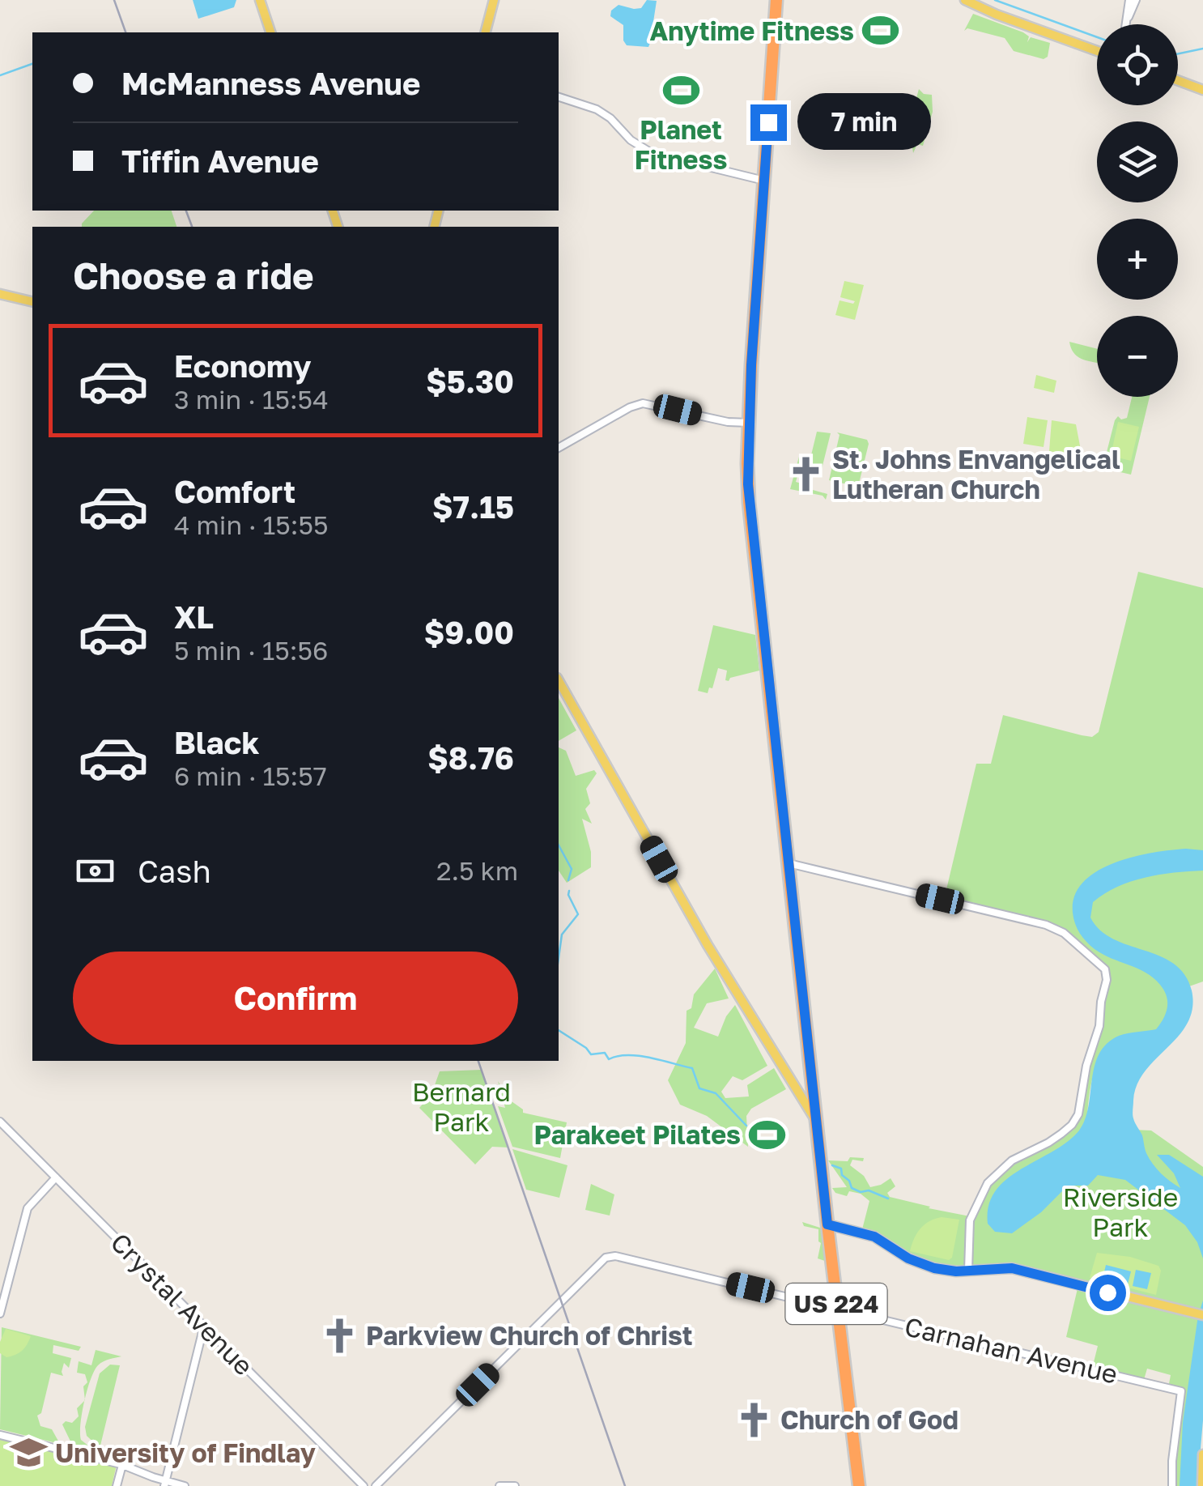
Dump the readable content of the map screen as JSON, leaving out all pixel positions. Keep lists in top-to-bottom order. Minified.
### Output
{"streets":{"highway":["US 224"],"street":["Crystal Avenue","Carnahan Avenue"]},"crossings":[["US 224","Carnahan Avenue"]],"parks":["Bernard Park","Riverside Park"],"places":{"sports":["Anytime Fitness","Planet Fitness","Parakeet Pilates"],"church":["St. Johns Envangelical Lutheran Church","Parkview Church of Christ","Church of God"],"school or university":["University of Findlay"]},"page":{"map_buttons":["+","−"],"banner":["McManness Avenue","Tiffin Avenue"],"bubble":"7 min","heading":"Choose a ride","list":[{"name":"Economy","note":"3 min · 15:54","value":"$5.30"},{"name":"Comfort","note":"4 min · 15:55","value":"$7.15"},{"name":"XL","note":"5 min · 15:56","value":"$9.00"},{"name":"Black","note":"6 min · 15:57","value":"$8.76"}],"pay":["Cash","2.5 km"],"buttons":"Confirm"}}
